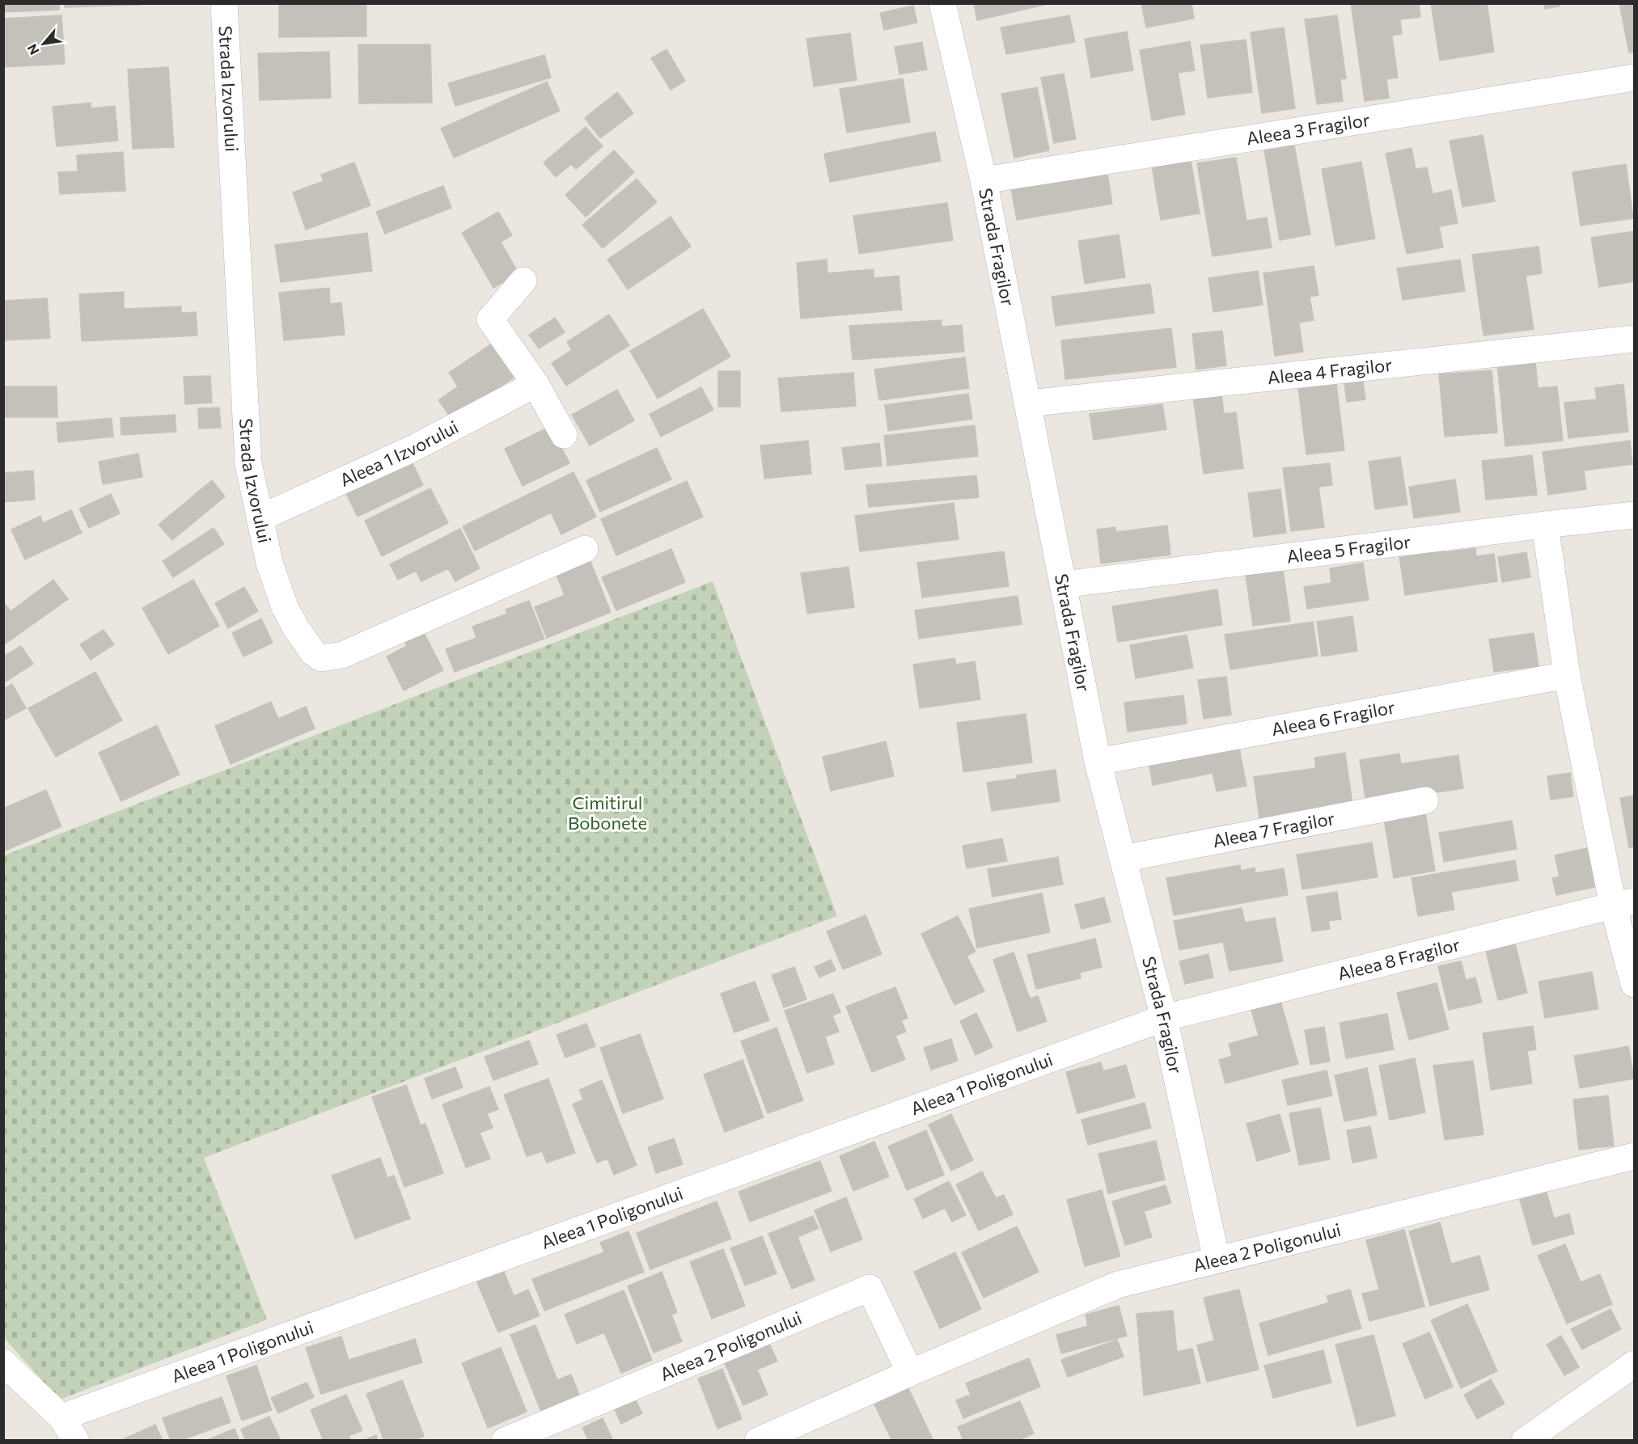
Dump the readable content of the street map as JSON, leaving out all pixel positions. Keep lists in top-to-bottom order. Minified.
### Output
{"streets":{"street":["Strada Izvorului","Aleea 3 Fragilor","Strada Fragilor","Aleea 4 Fragilor","Aleea 1 Izvorului","Aleea 5 Fragilor","Aleea 6 Fragilor","Aleea 7 Fragilor","Aleea 8 Fragilor","Aleea 1 Poligonului","Aleea 2 Poligonului"]},"crossings":[["Strada Izvorului","Aleea 1 Izvorului"],["Aleea 3 Fragilor","Strada Fragilor"],["Strada Fragilor","Aleea 4 Fragilor"],["Strada Fragilor","Aleea 5 Fragilor"],["Strada Fragilor","Aleea 6 Fragilor"],["Strada Fragilor","Aleea 7 Fragilor"],["Strada Fragilor","Aleea 8 Fragilor"],["Strada Fragilor","Aleea 1 Poligonului"],["Strada Fragilor","Aleea 2 Poligonului"],["Aleea 8 Fragilor","Aleea 1 Poligonului"]],"parks":["Cimitirul Bobonete"],"north":"bottom left"}
